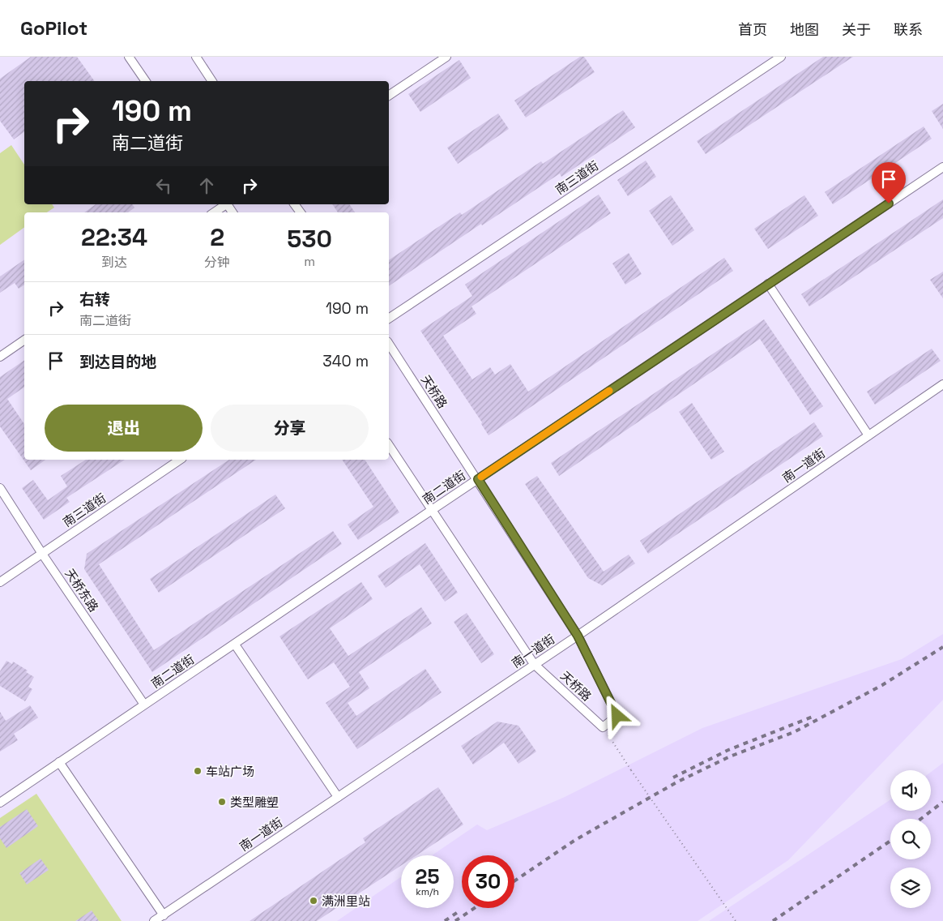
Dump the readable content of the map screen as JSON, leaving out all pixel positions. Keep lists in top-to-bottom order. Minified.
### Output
{"streets":{"street":["南三道街","天桥路","南一道街","南二道街","天桥东路"]},"crossings":[["南三道街","天桥东路"],["天桥路","南一道街"],["天桥路","南二道街"],["南二道街","天桥东路"]],"places":["车站广场","类型雕塑","满洲里站"],"page":{"header":"GoPilot","nav":["首页","地图","关于","联系"],"turn":["190 m","南二道街"],"eta":["22:34","到达","2","分钟","530","m"],"list":[{"name":"右转","note":"南二道街","value":"190 m"},{"name":"到达目的地","value":"340 m"}],"buttons":["退出","分享"],"speed":"25 km/h","limit":"30"}}
